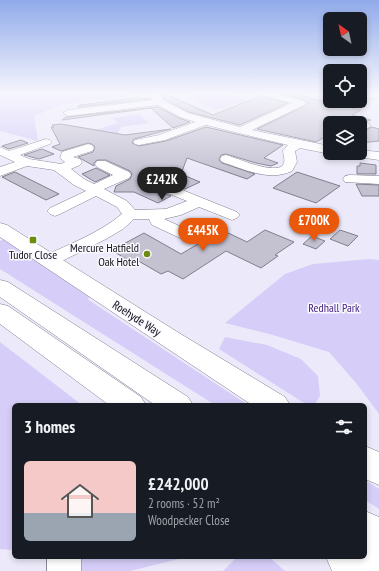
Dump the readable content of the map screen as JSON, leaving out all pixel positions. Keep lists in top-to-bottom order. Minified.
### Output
{"streets":{"main road":["Roehyde Way"]},"parks":["Redhall Park"],"places":{"transit":["Tudor Close"],"other":["Mercure Hatfield Oak Hotel"]},"north":"top left","page":{"price":["£242K","£700K","£445K"],"heading":"3 homes","list":[{"name":"£242,000","note":"2 rooms · 52 m² · Woodpecker Close"}]}}
